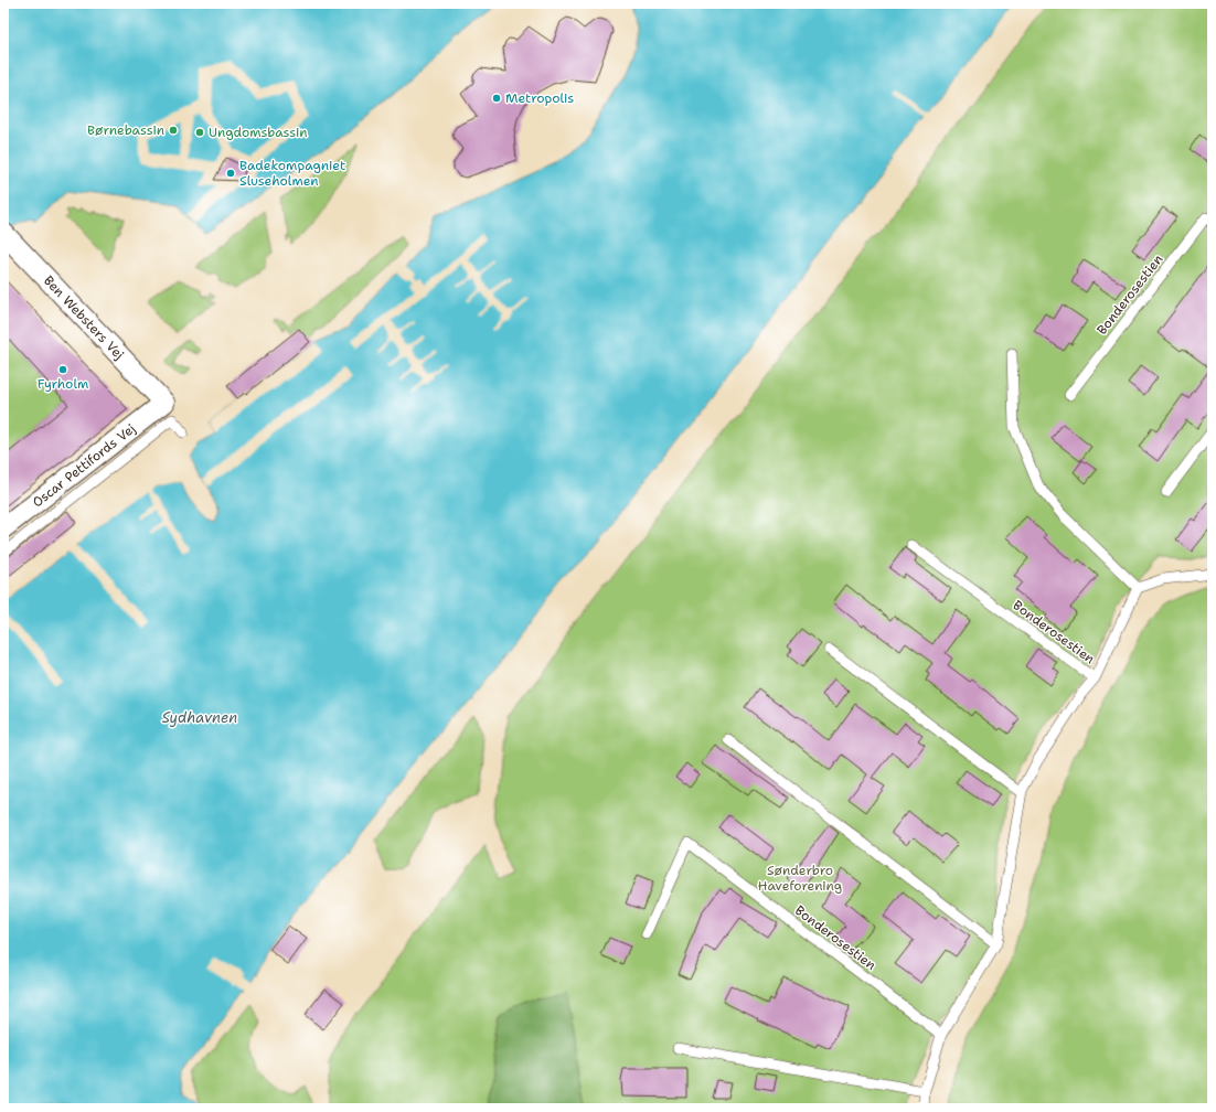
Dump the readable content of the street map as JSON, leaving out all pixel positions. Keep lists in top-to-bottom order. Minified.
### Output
{"streets":{"street":["Ben Websters Vej","Oscar Pettifords Vej"],"lane":["Bonderosestien"]},"crossings":[["Ben Websters Vej","Oscar Pettifords Vej"]],"water":["Sydhavnen"],"parks":["Sønderbro Haveforening"],"places":["Metropolis","Børnebassin","Ungdomsbassin","Badekompagniet Sluseholmen","Fyrholm"]}
